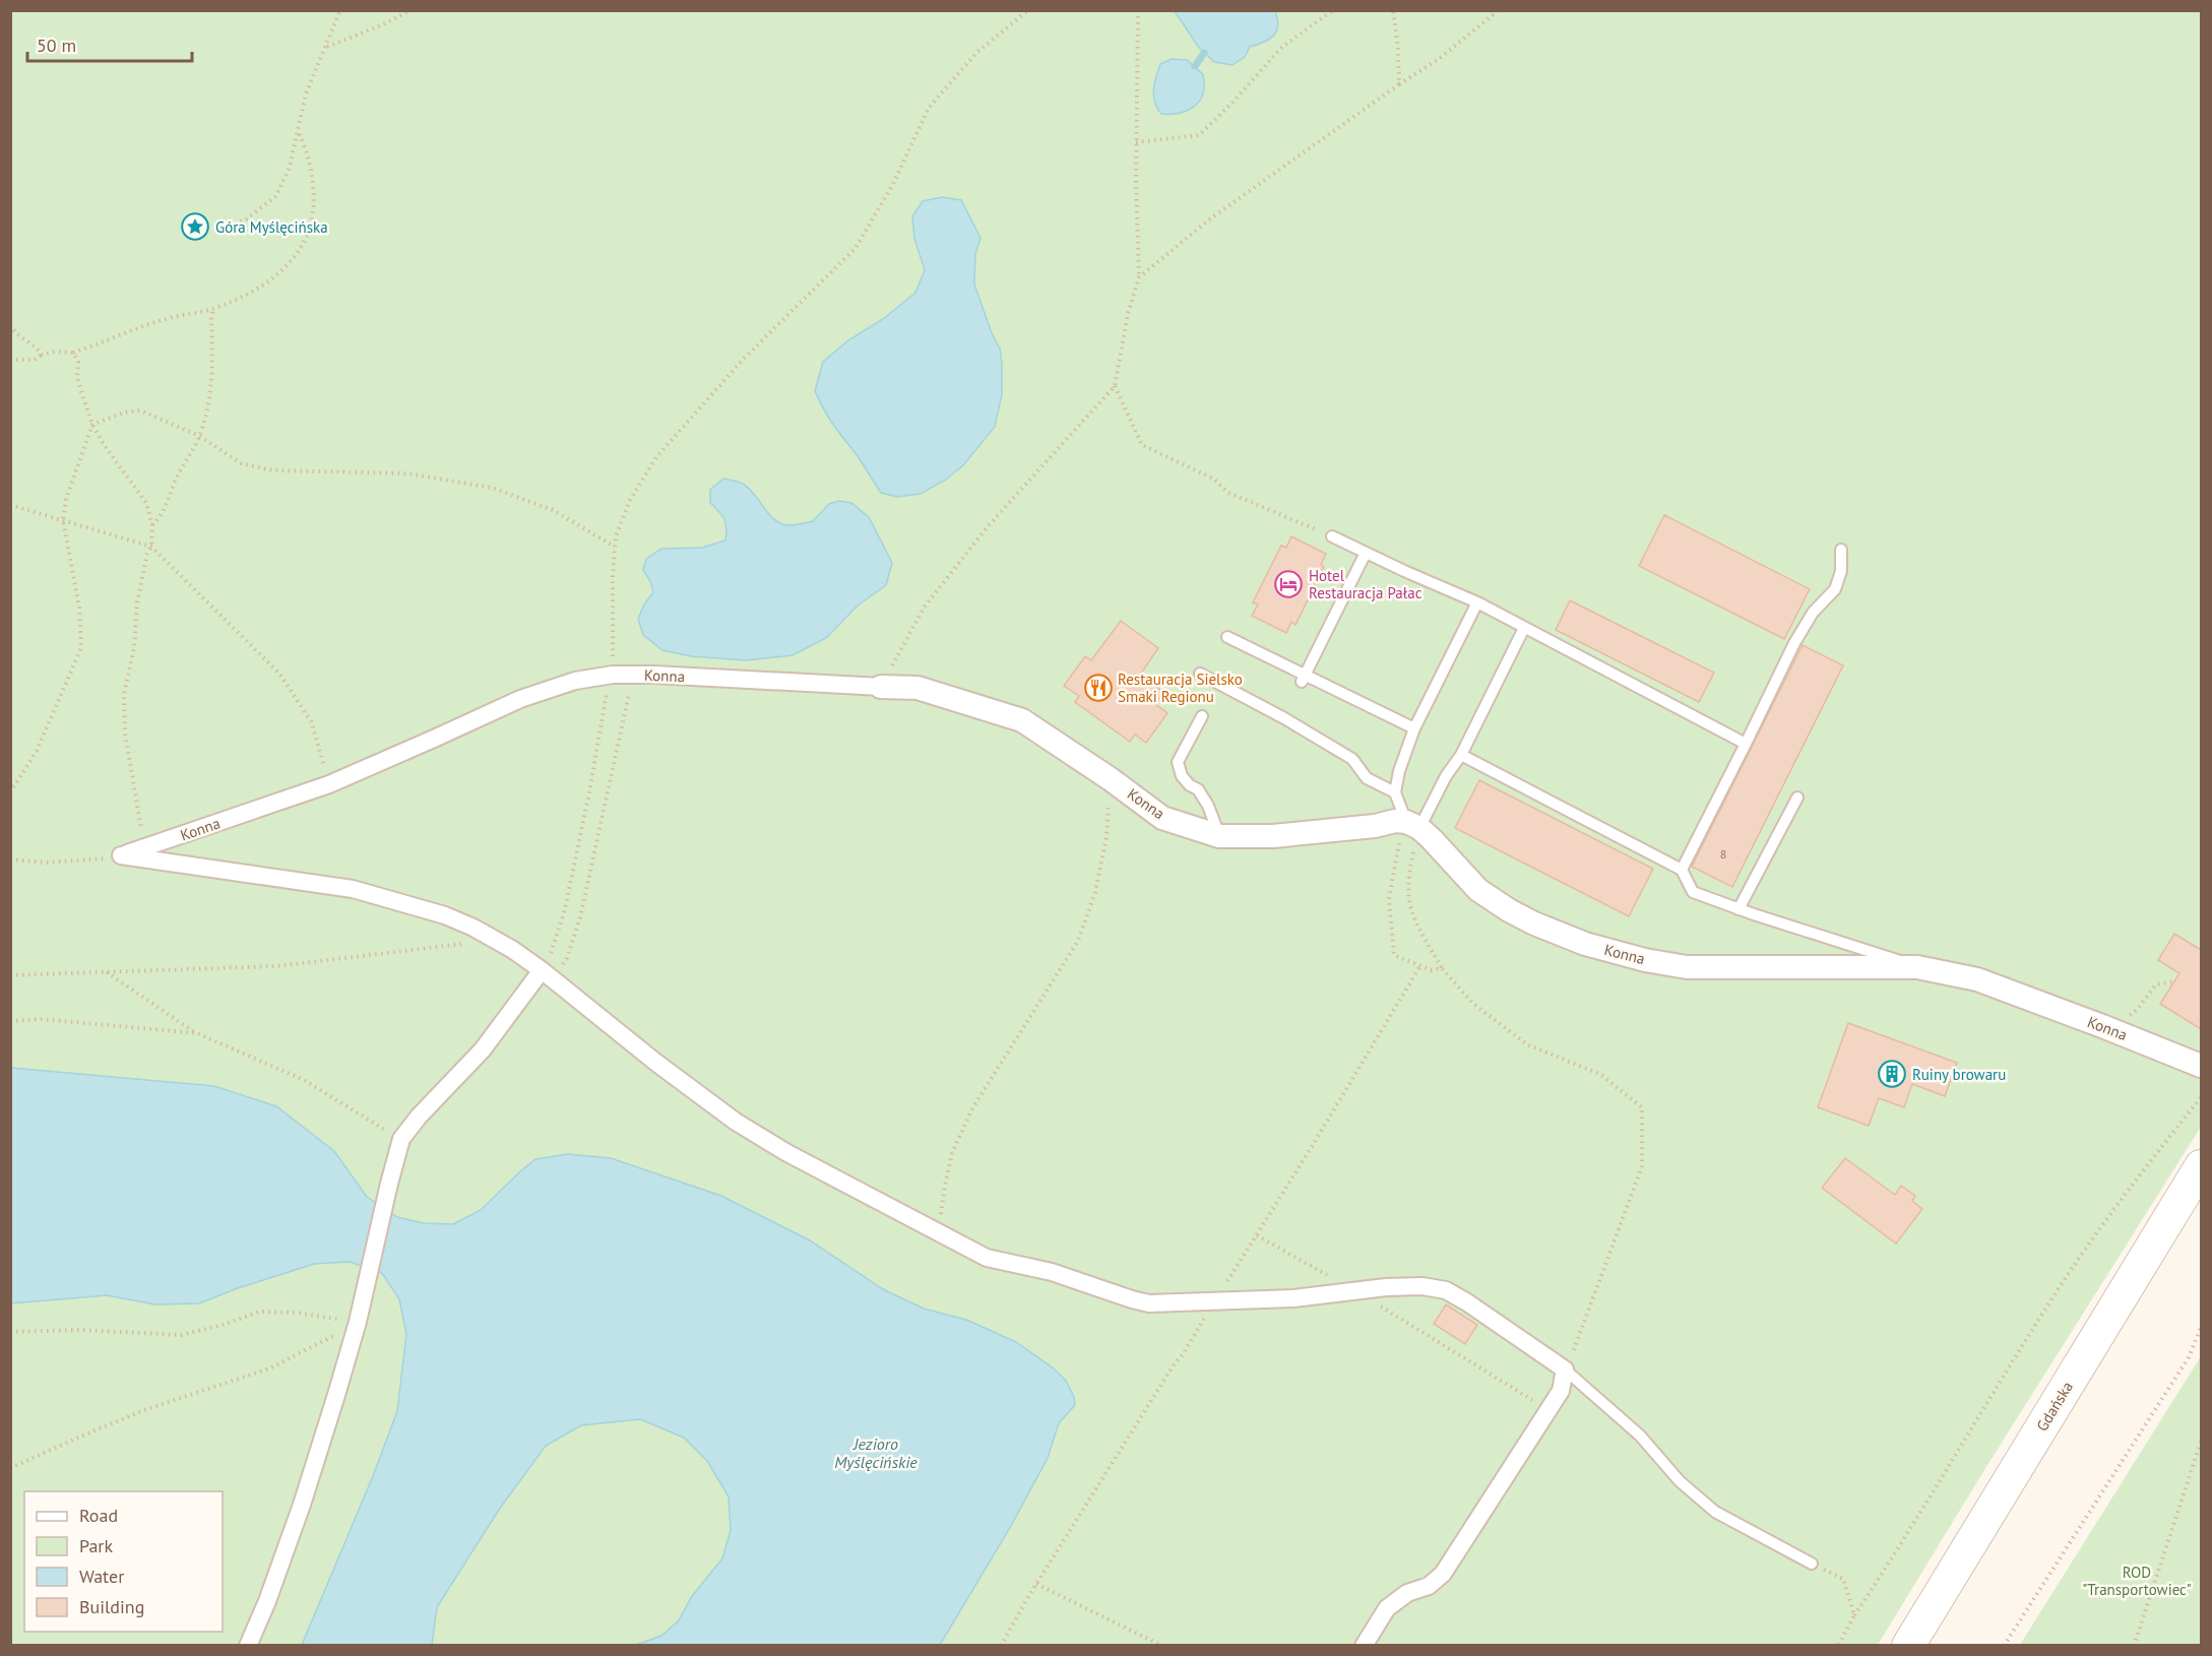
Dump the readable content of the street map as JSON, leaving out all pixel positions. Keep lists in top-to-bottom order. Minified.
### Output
{"streets":{"main road":["Gdańska"],"street":["Konna"]},"water":["Jezioro Myślęcińskie"],"parks":["ROD \"Transportowiec\""],"places":{"place":["Góra Myślęcińska"],"hotel":["Hotel Restauracja Pałac"],"restaurant":["Restauracja Sielsko Smaki Regionu"],"building":["Ruiny browaru"]},"house_numbers":["8"],"legend":["Road","Park","Water","Building"],"scale_bar":"50 m"}
